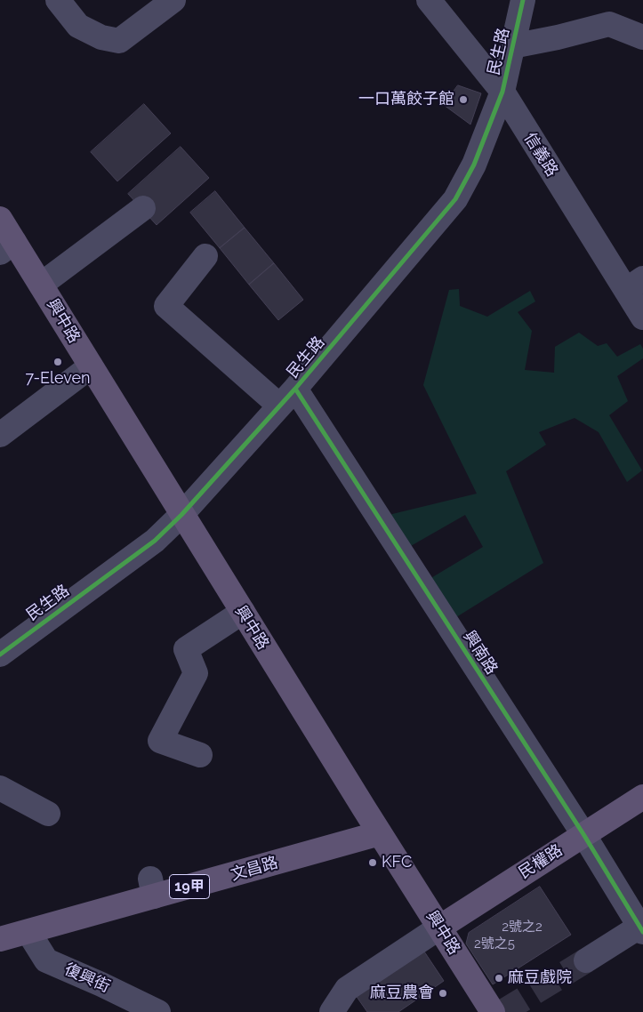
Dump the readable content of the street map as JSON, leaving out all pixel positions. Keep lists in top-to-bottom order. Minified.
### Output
{"streets":{"main road":["興中路","民權路","文昌路","19甲"],"street":["民生路","信義路","興南路","復興街"]},"crossings":[["民生路","信義路"],["民生路","興中路"],["民生路","興南路"],["興中路","民權路"],["興中路","文昌路"],["興南路","民權路"],["文昌路","復興街"]],"places":["一口萬餃子館","7-Eleven","KFC","麻豆戲院","麻豆農會"],"house_numbers":["2號之2","2號之5"]}
